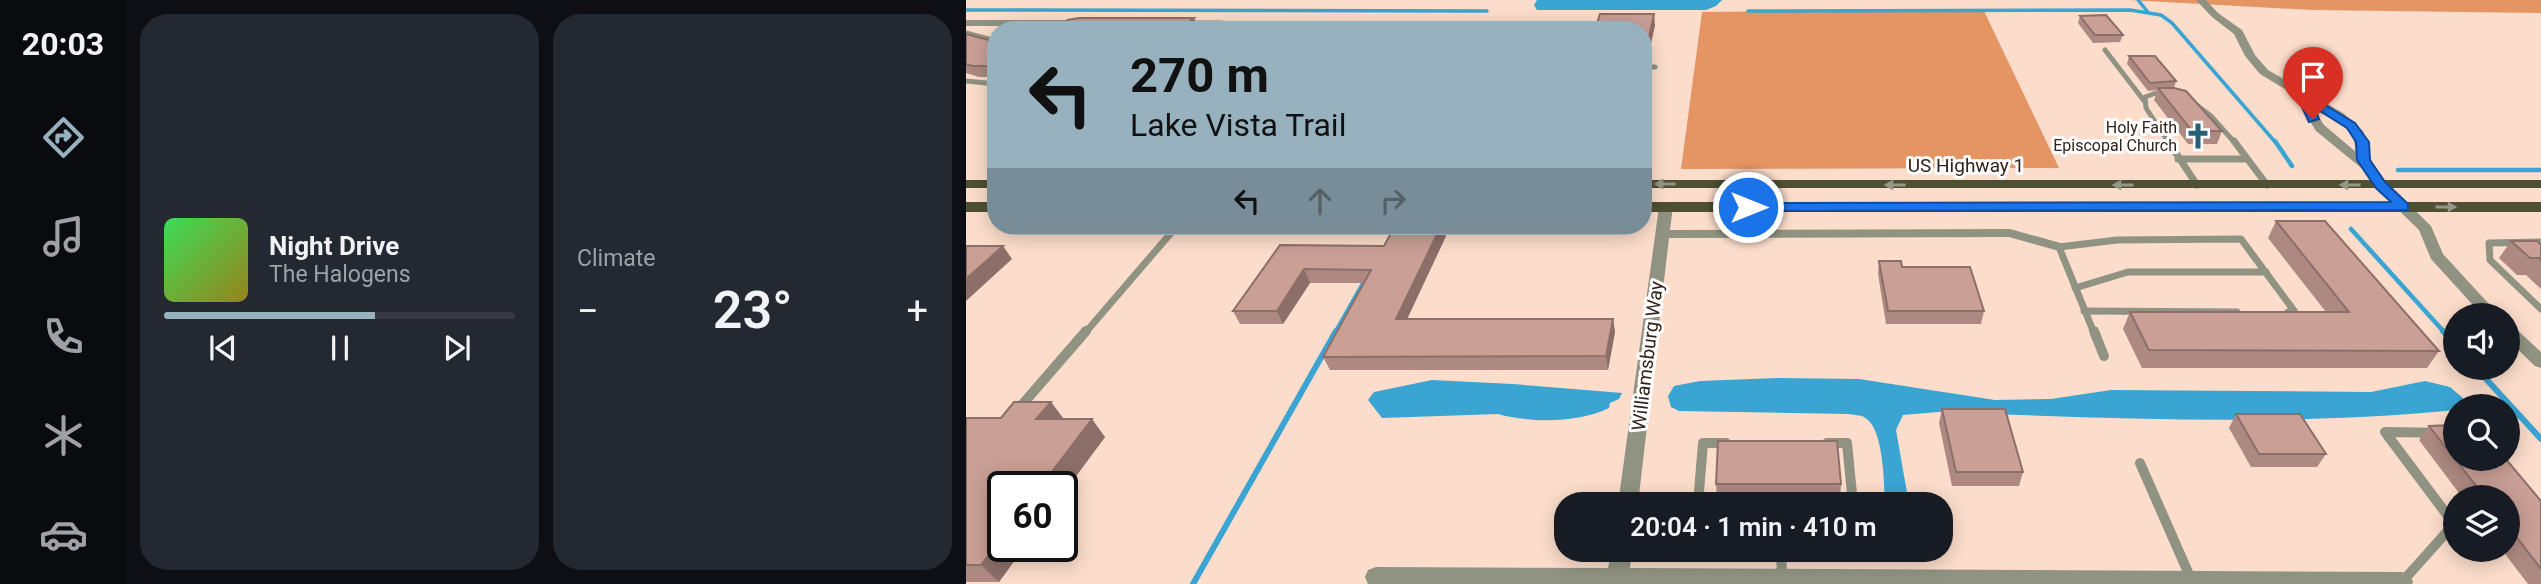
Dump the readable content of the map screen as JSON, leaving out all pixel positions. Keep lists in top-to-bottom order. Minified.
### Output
{"streets":{"main road":["US Highway 1"],"street":["Williamsburg Way"]},"places":{"church":["Holy Faith Episcopal Church"]},"page":{"tabs":"20:03","tile":"Climate","turn":["270 m","Lake Vista Trail"],"song":["Night Drive","The Halogens"],"heat":["−","23°","+"],"limit":"60","trip":"20:04 · 1 min · 410 m"}}
